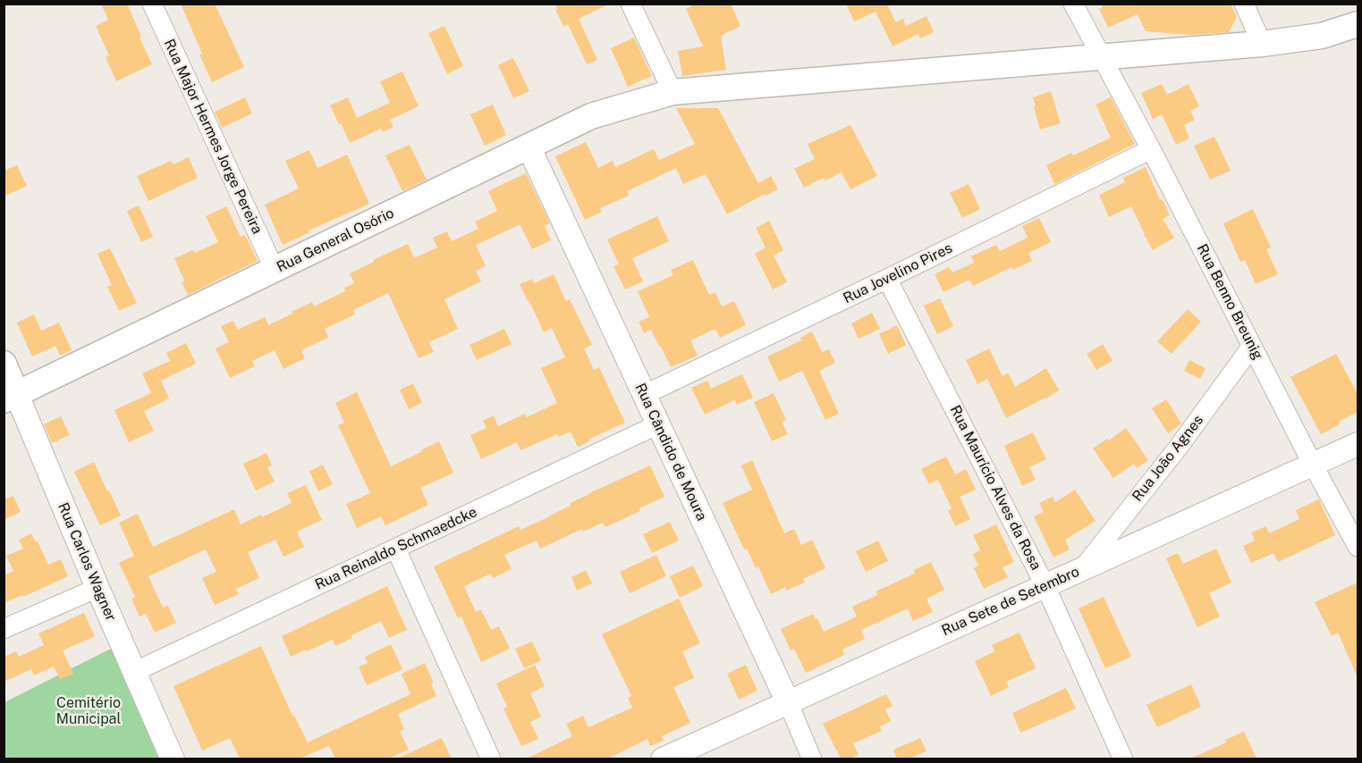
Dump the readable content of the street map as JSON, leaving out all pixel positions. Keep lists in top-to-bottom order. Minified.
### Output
{"streets":{"main road":["Rua General Osório","Rua Carlos Wagner"],"street":["Rua Major Hermes Jorge Pereira","Rua Jovelino Pires","Rua Benno Breunig","Rua Cândido de Moura","Rua João Agnes","Rua Maurício Alves da Rosa","Rua Reinaldo Schmaedcke","Rua Sete de Setembro"]},"crossings":[["Rua Major Hermes Jorge Pereira","Rua General Osório"],["Rua General Osório","Rua Benno Breunig"],["Rua General Osório","Rua Cândido de Moura"],["Rua General Osório","Rua Carlos Wagner"],["Rua Jovelino Pires","Rua Benno Breunig"],["Rua Jovelino Pires","Rua Cândido de Moura"],["Rua Jovelino Pires","Rua Maurício Alves da Rosa"],["Rua Benno Breunig","Rua João Agnes"],["Rua Benno Breunig","Rua Sete de Setembro"],["Rua Cândido de Moura","Rua Reinaldo Schmaedcke"],["Rua Cândido de Moura","Rua Sete de Setembro"],["Rua João Agnes","Rua Sete de Setembro"],["Rua Maurício Alves da Rosa","Rua Sete de Setembro"],["Rua Reinaldo Schmaedcke","Rua Carlos Wagner"]],"parks":["Cemitério Municipal"]}
